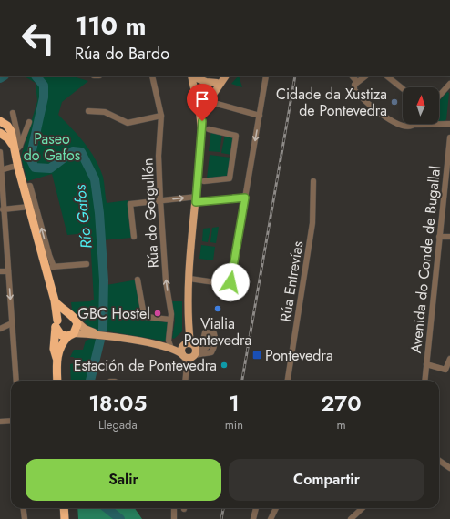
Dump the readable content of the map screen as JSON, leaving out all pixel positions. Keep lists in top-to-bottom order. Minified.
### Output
{"streets":{"street":["Rúa do Gorgullón","Avenida do Conde de Bugallal","Rúa Entrevías"]},"one_way":["Rúa do Gorgullón"],"water":["Río Gafos"],"parks":["Paseo do Gafos"],"places":{"other":["Cidade da Xustiza de Pontevedra","Vialia Pontevedra","GBC Hostel","Estación de Pontevedra"],"transit":["Pontevedra"]},"north":"top","page":{"turn":["110 m","Rúa do Bardo"],"eta":["18:05","Llegada","1","min","270","m"],"buttons":["Salir","Compartir"]}}
